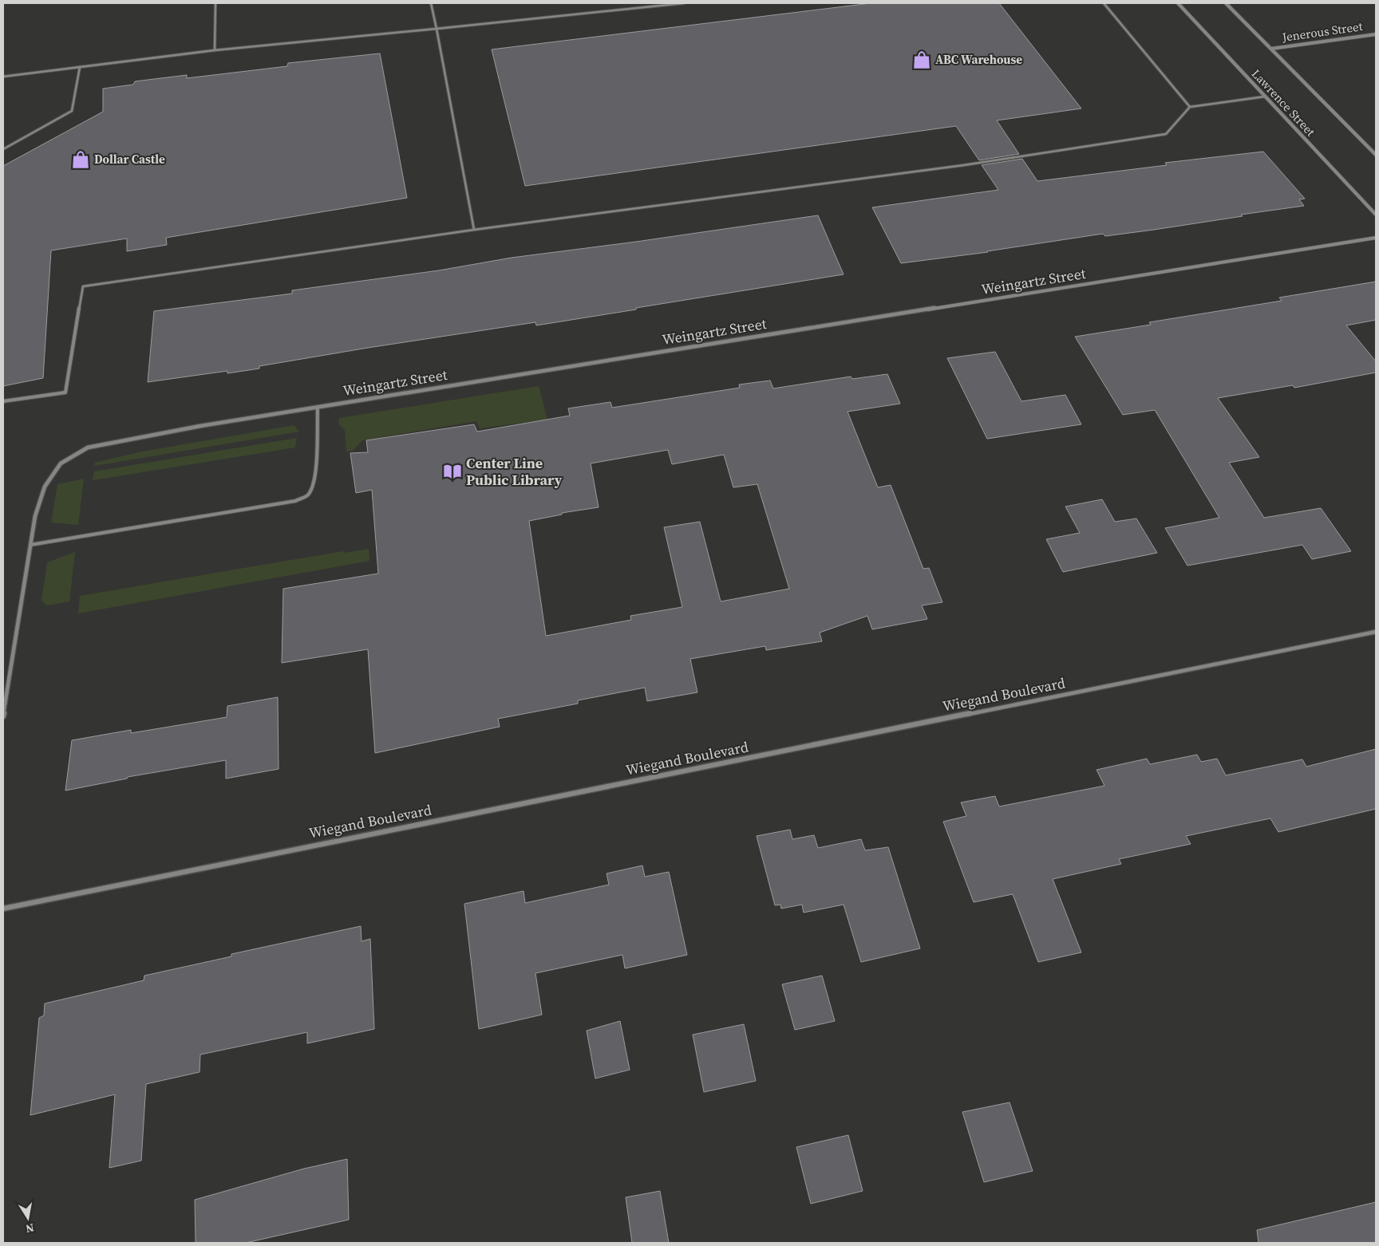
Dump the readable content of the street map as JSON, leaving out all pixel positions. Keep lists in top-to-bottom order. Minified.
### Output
{"streets":{"street":["Jenerous Street","Lawrence Street","Weingartz Street","Wiegand Boulevard"]},"places":{"shop":["ABC Warehouse","Dollar Castle"],"library":["Center Line Public Library"]},"north":"bottom"}
